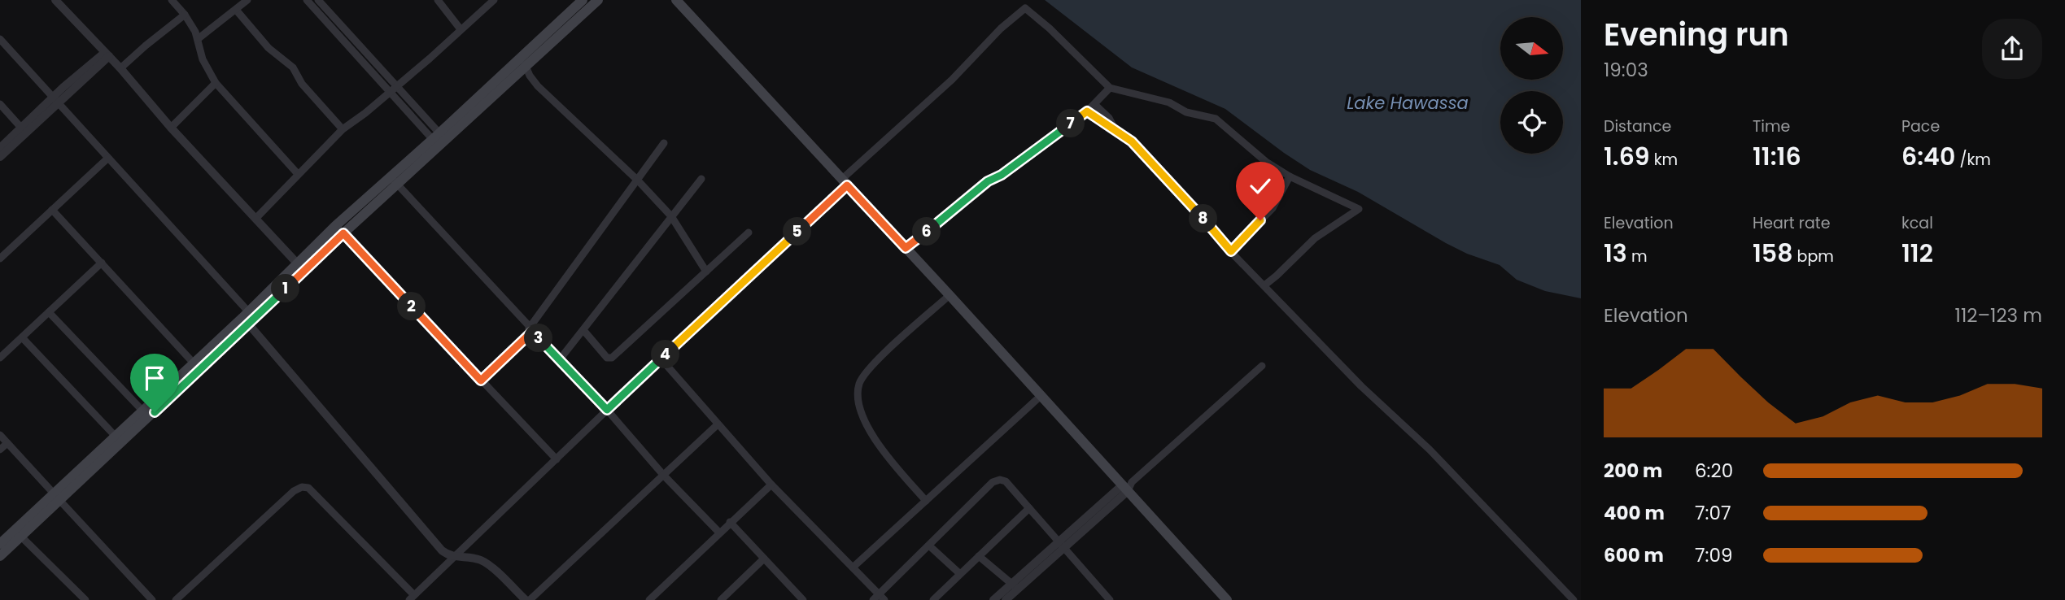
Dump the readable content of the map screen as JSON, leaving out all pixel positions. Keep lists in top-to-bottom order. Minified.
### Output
{"water":["Lake Hawassa"],"north":"right","page":{"heading":["Evening run","19:03"],"stats":[["Distance","1.69 km"],["Time","11:16"],["Pace","6:40 /km"],["Elevation","13 m"],["Heart rate","158 bpm"],["kcal","112"]],"pins":["7","8","5","6","1","2","3","4"],"chart":["Elevation","112–123 m"],"list":[{"name":"200 m","note":"6:20"},{"name":"400 m","note":"7:07"},{"name":"600 m","note":"7:09"}]}}
